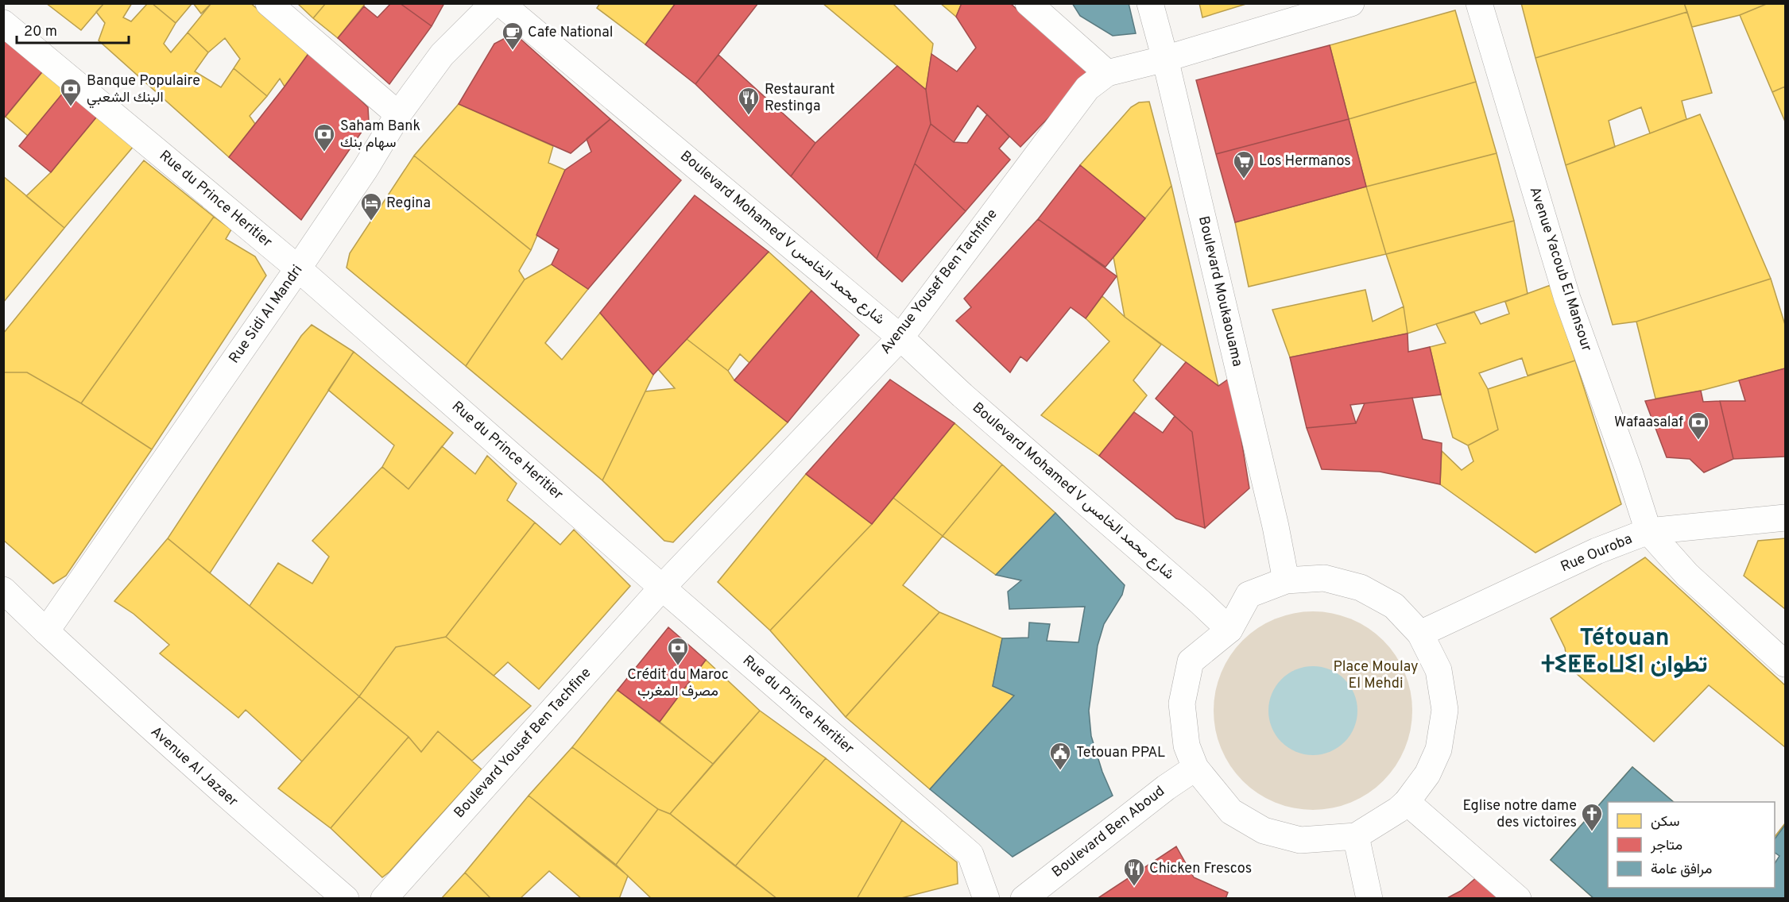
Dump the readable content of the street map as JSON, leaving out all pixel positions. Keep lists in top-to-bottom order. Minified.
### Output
{"streets":{"street":["Rue du Prince Heritier","Boulevard Mohamed V شارع محمد الخامس","Avenue Yacoub El Mansour","Avenue Yousef Ben Tachfine","Boulevard Moukaouama","Rue Sidi Al Mandri","Rue Ouroba","Boulevard Yousef Ben Tachfine","Avenue Al Jazaer","Boulevard Ben Aboud"]},"crossings":[["Rue du Prince Heritier","Avenue Yousef Ben Tachfine"],["Rue du Prince Heritier","Rue Sidi Al Mandri"],["Rue du Prince Heritier","Boulevard Yousef Ben Tachfine"],["Boulevard Mohamed V شارع محمد الخامس","Avenue Yousef Ben Tachfine"],["Avenue Yacoub El Mansour","Rue Ouroba"],["Avenue Yousef Ben Tachfine","Boulevard Moukaouama"],["Avenue Yousef Ben Tachfine","Boulevard Yousef Ben Tachfine"],["Rue Sidi Al Mandri","Avenue Al Jazaer"]],"districts":["Tétouan ⵜⵉⵟⵟⴰⵡⵉⵏ تطوان"],"parks":["Place Moulay El Mehdi"],"places":{"cafe":["Cafe National"],"bank":["Banque Populaire البنك الشعبي","Saham Bank سهام بنك","Wafaasalaf","Crédit du Maroc مصرف المغرب"],"restaurant":["Restaurant Restinga","Chicken Frescos"],"supermarket":["Los Hermanos"],"hotel":["Regina"],"public building":["Tetouan PPAL"],"church":["Eglise notre dame des victoires"]},"legend":["سكن","متاجر","مرافق عامة"],"scale_bar":"20 m"}
